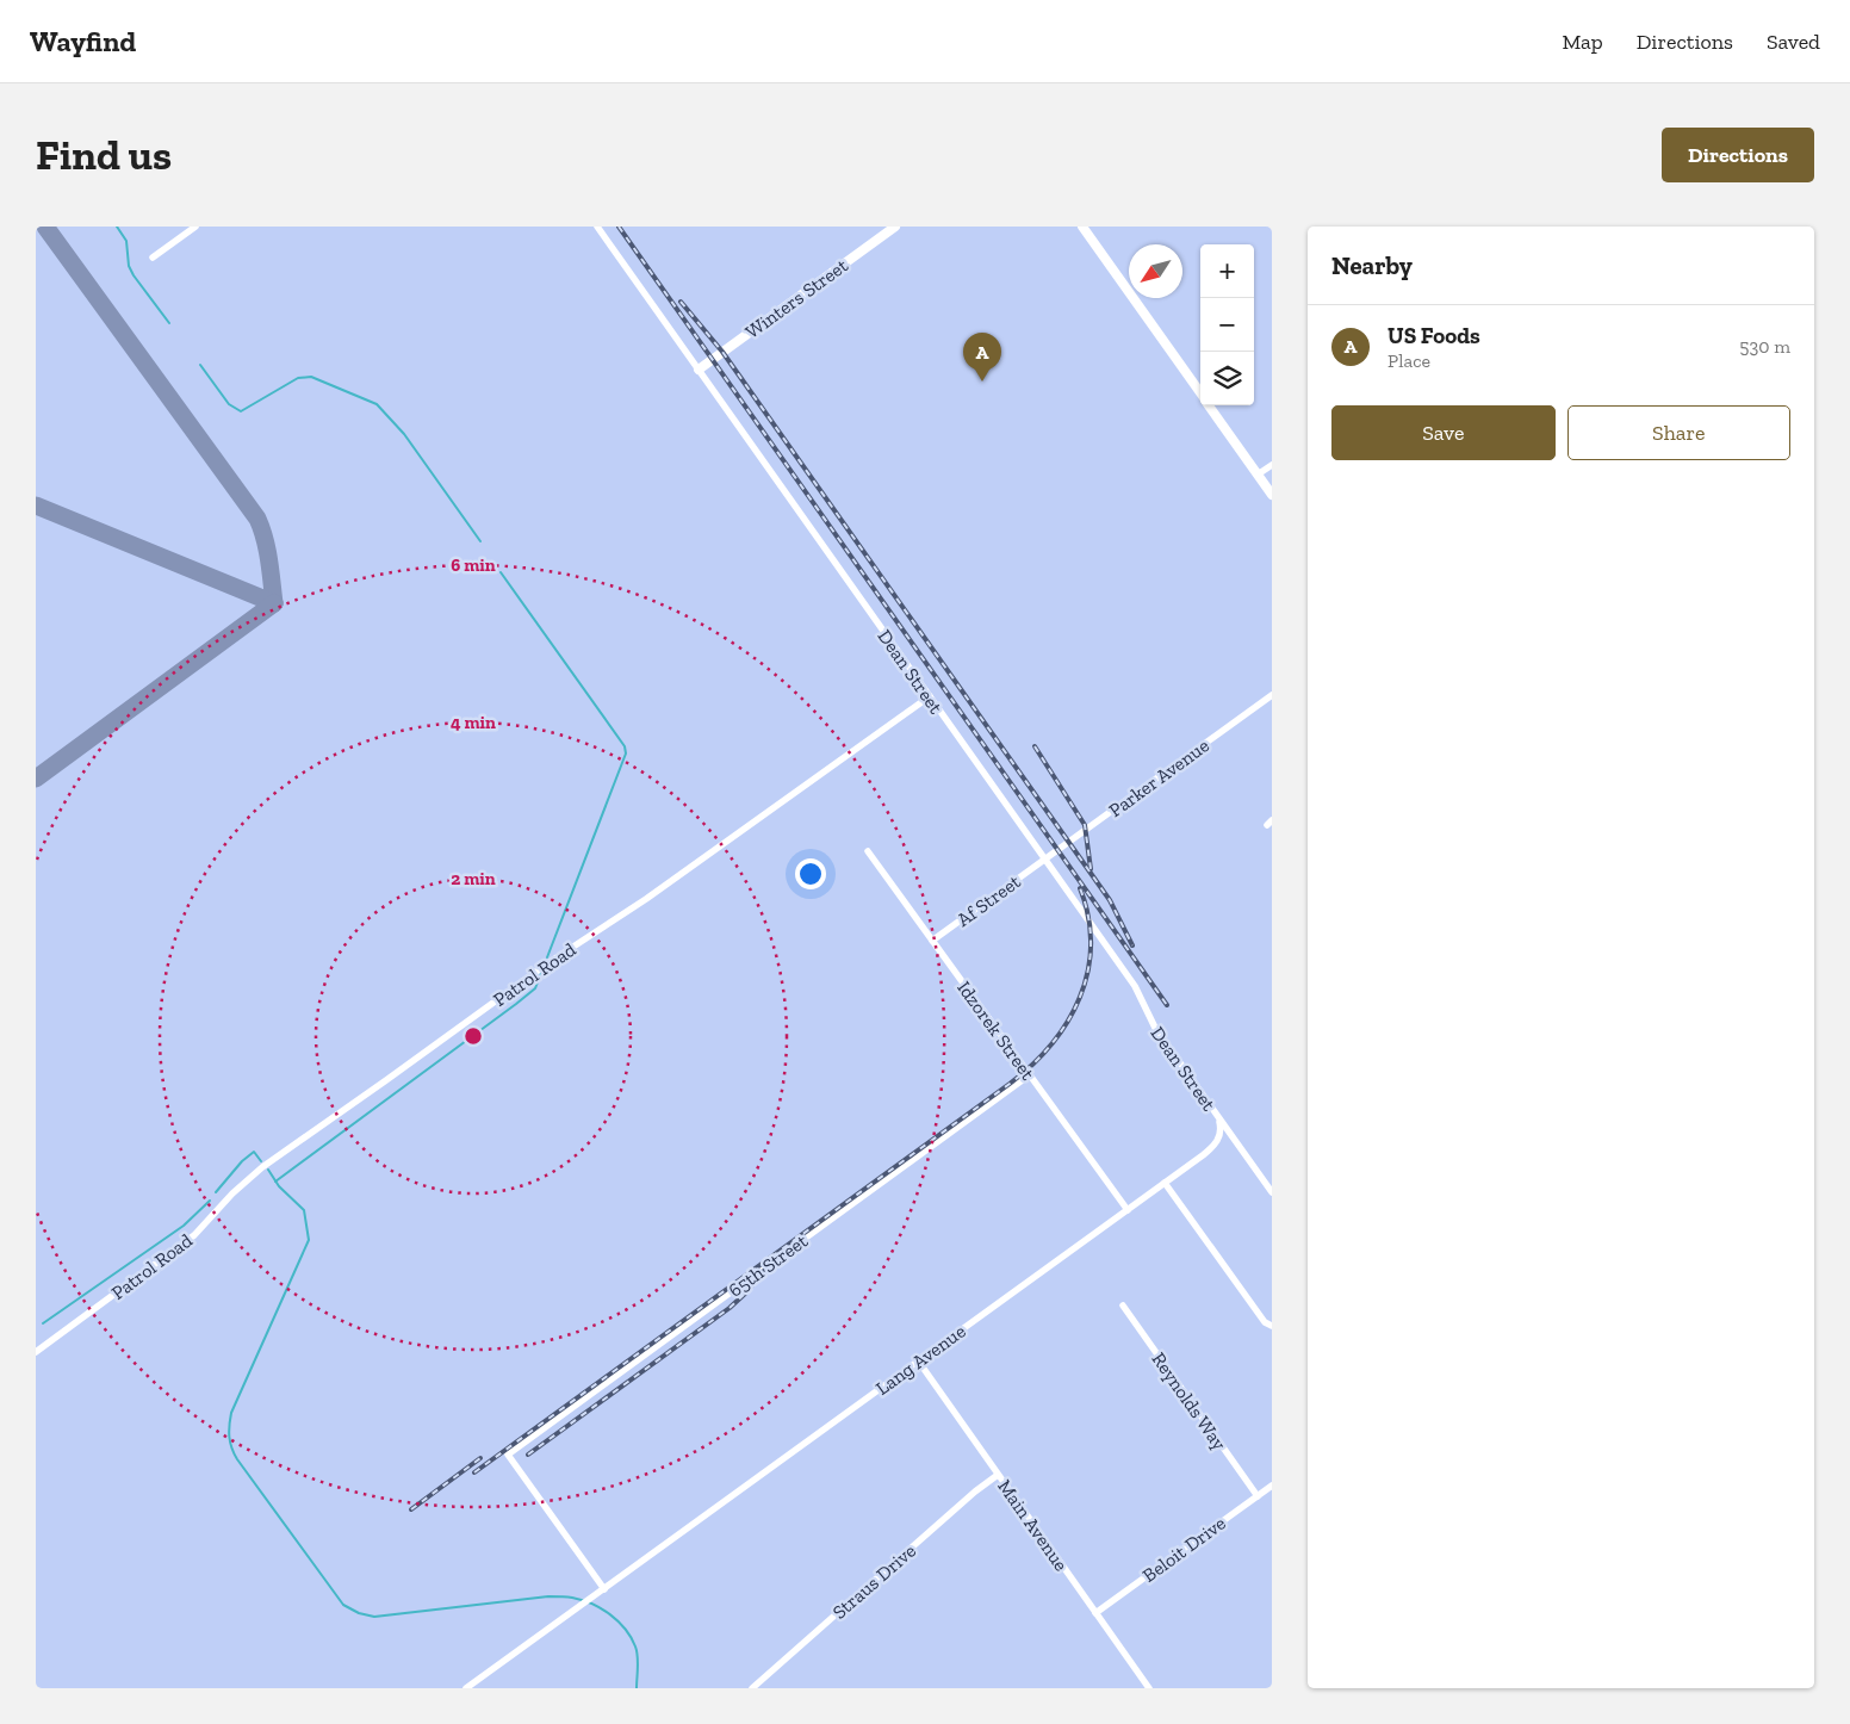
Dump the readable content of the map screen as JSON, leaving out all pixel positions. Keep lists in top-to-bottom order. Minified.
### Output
{"streets":{"main road":["Winters Street"],"street":["Dean Street","Parker Avenue","Af Street","Patrol Road","Idzorek Street","65th Street","Lang Avenue","Reynolds Way","Main Avenue","Beloit Drive","Straus Drive"]},"crossings":[["Winters Street","Dean Street"],["Dean Street","Parker Avenue"],["Dean Street","Af Street"],["Dean Street","Patrol Road"],["Dean Street","Lang Avenue"],["Parker Avenue","Af Street"],["Af Street","Idzorek Street"],["Idzorek Street","65th Street"],["Idzorek Street","Lang Avenue"],["65th Street","Lang Avenue"],["Lang Avenue","Main Avenue"],["Reynolds Way","Beloit Drive"],["Main Avenue","Beloit Drive"],["Main Avenue","Straus Drive"]],"north":"bottom left","page":{"header":"Wayfind","nav":["Map","Directions","Saved"],"buttons":["Directions",["Save","Share"]],"title":"Find us","heading":"Nearby","map_buttons":["+","−"],"list":[{"mark":"A","name":"US Foods","note":"Place","value":"530 m"}],"pins":"A"},"rings":["6 min","4 min","2 min"]}
